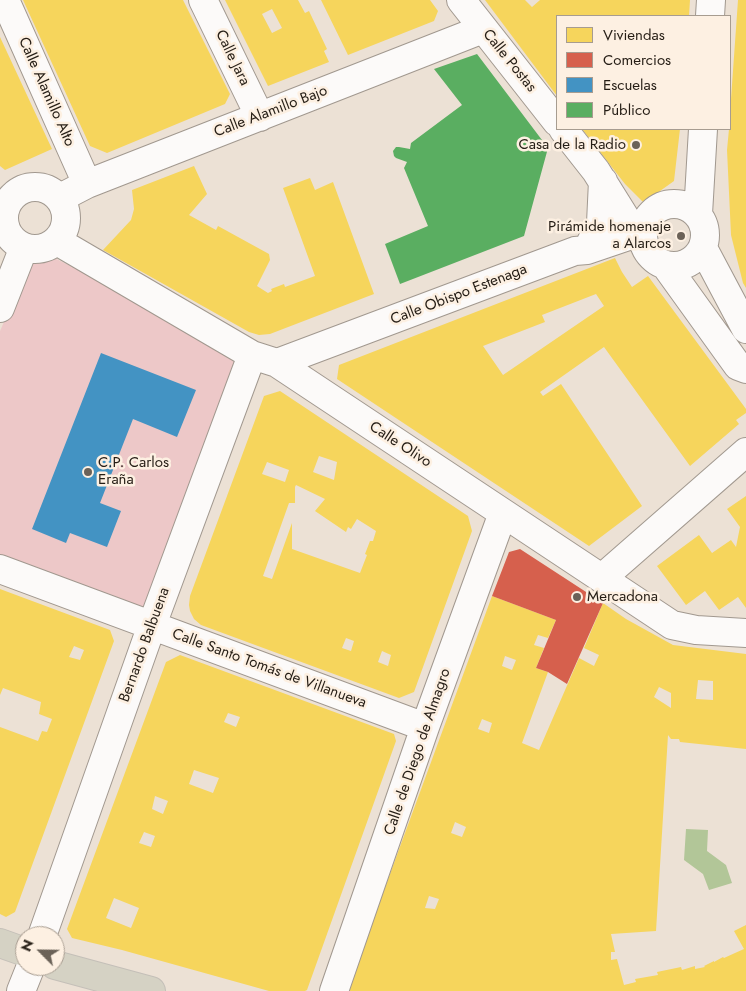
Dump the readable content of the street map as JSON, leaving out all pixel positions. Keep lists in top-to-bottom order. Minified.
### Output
{"streets":{"street":["Calle Jara","Calle Postas","Calle Alamillo Alto","Calle Alamillo Bajo","Calle Obispo Estenaga","Calle Olivo","Bernardo Balbuena","Calle Santo Tomás de Villanueva","Calle de Diego de Almagro"]},"crossings":[["Calle Jara","Calle Alamillo Bajo"],["Calle Postas","Calle Alamillo Bajo"],["Calle Alamillo Alto","Calle Alamillo Bajo"],["Calle Alamillo Bajo","Calle Olivo"],["Calle Obispo Estenaga","Calle Olivo"],["Calle Obispo Estenaga","Bernardo Balbuena"],["Calle Olivo","Bernardo Balbuena"],["Calle Olivo","Calle de Diego de Almagro"],["Bernardo Balbuena","Calle Santo Tomás de Villanueva"],["Calle Santo Tomás de Villanueva","Calle de Diego de Almagro"]],"places":["Casa de la Radio","Pirámide homenaje a Alarcos","C.P. Carlos Eraña","Mercadona"],"legend":["Viviendas","Comercios","Escuelas","Público"],"north":"top left"}
